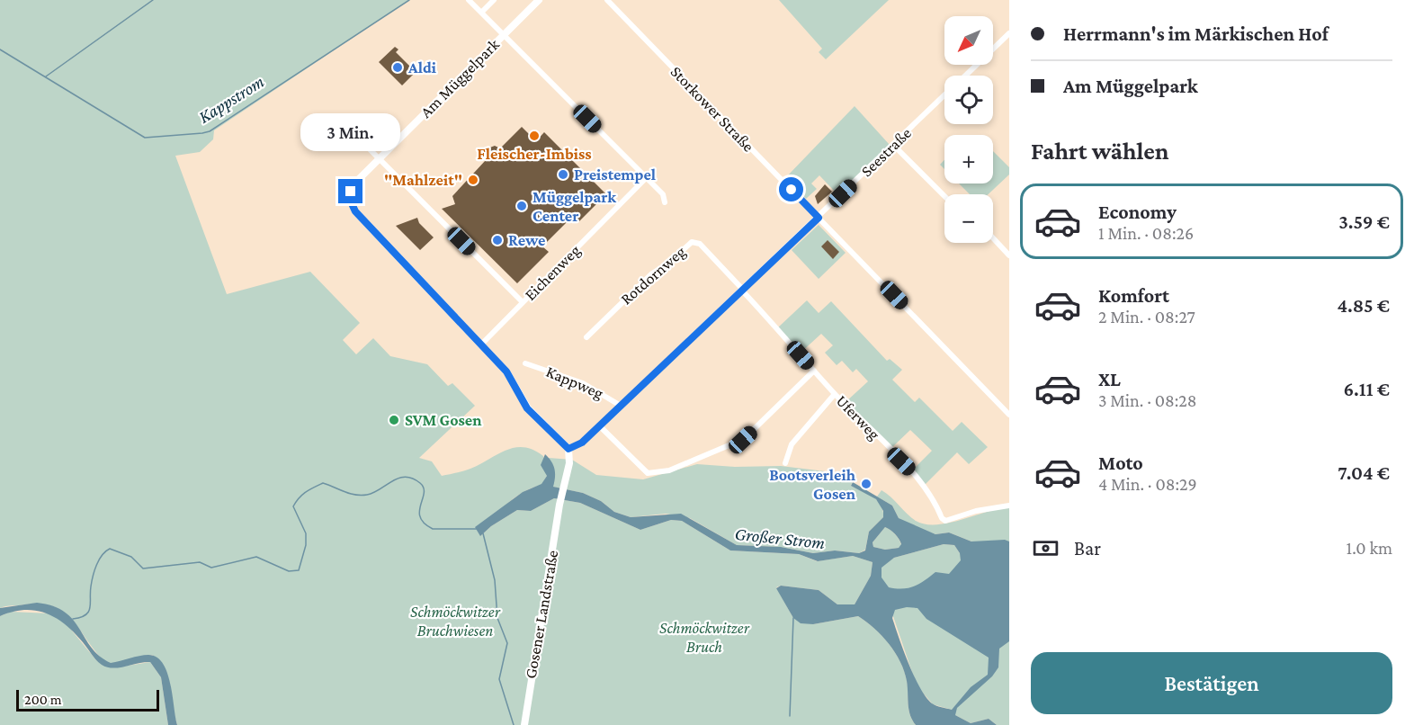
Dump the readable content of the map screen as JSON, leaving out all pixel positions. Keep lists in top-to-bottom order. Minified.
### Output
{"streets":{"main road":["Am Müggelpark","Gosener Landstraße"],"street":["Storkower Straße","Seestraße","Eichenweg","Rotdornweg","Kappweg","Uferweg"]},"crossings":[["Am Müggelpark","Seestraße"],["Am Müggelpark","Eichenweg"],["Am Müggelpark","Gosener Landstraße"],["Storkower Straße","Seestraße"],["Seestraße","Rotdornweg"],["Seestraße","Kappweg"],["Seestraße","Uferweg"],["Seestraße","Gosener Landstraße"],["Rotdornweg","Uferweg"]],"water":["Kappstrom","Großer Strom"],"parks":["Schmöckwitzer Bruchwiesen","Schmöckwitzer Bruch"],"places":["Aldi","Fleischer-Imbiss","Preistempel","\"Mahlzeit\"","Müggelpark Center","Rewe","SVM Gosen","Bootsverleih Gosen"],"scale_bar":"200 m","north":"bottom left","page":{"banner":["Herrmann's im Märkischen Hof","Am Müggelpark"],"map_buttons":["+","−"],"bubble":"3 Min.","heading":"Fahrt wählen","list":[{"name":"Economy","note":"1 Min. · 08:26","value":"3.59 €"},{"name":"Komfort","note":"2 Min. · 08:27","value":"4.85 €"},{"name":"XL","note":"3 Min. · 08:28","value":"6.11 €"},{"name":"Moto","note":"4 Min. · 08:29","value":"7.04 €"}],"pay":["Bar","1.0 km"],"buttons":"Bestätigen","scale":"200 m"}}
